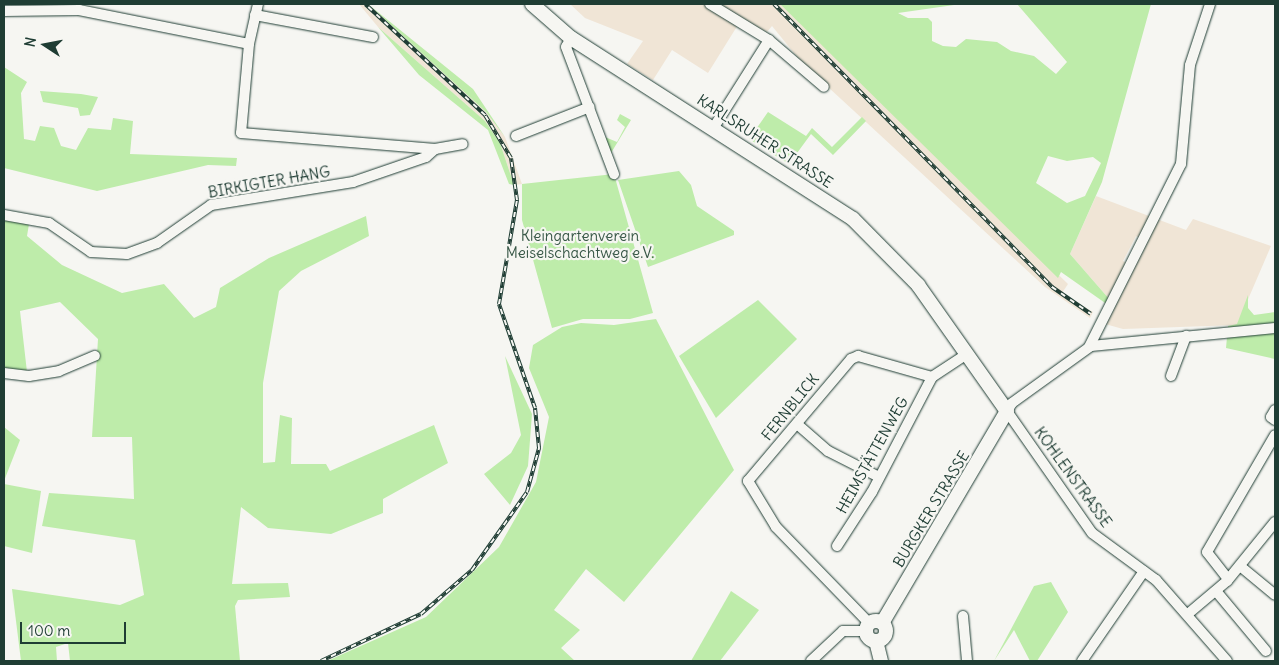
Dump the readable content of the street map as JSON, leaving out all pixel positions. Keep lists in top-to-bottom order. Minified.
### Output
{"streets":{"main road":["KARLSRUHER STRASSE","KOHLENSTRASSE","BURGKER STRASSE"],"street":["BIRKIGTER HANG","FERNBLICK","HEIMSTÄTTENWEG"]},"crossings":[["KARLSRUHER STRASSE","KOHLENSTRASSE"],["FERNBLICK","HEIMSTÄTTENWEG"],["FERNBLICK","BURGKER STRASSE"],["KOHLENSTRASSE","BURGKER STRASSE"]],"parks":["Kleingartenverein Meiselschachtweg e.V."],"scale_bar":"100 m","north":"left"}
